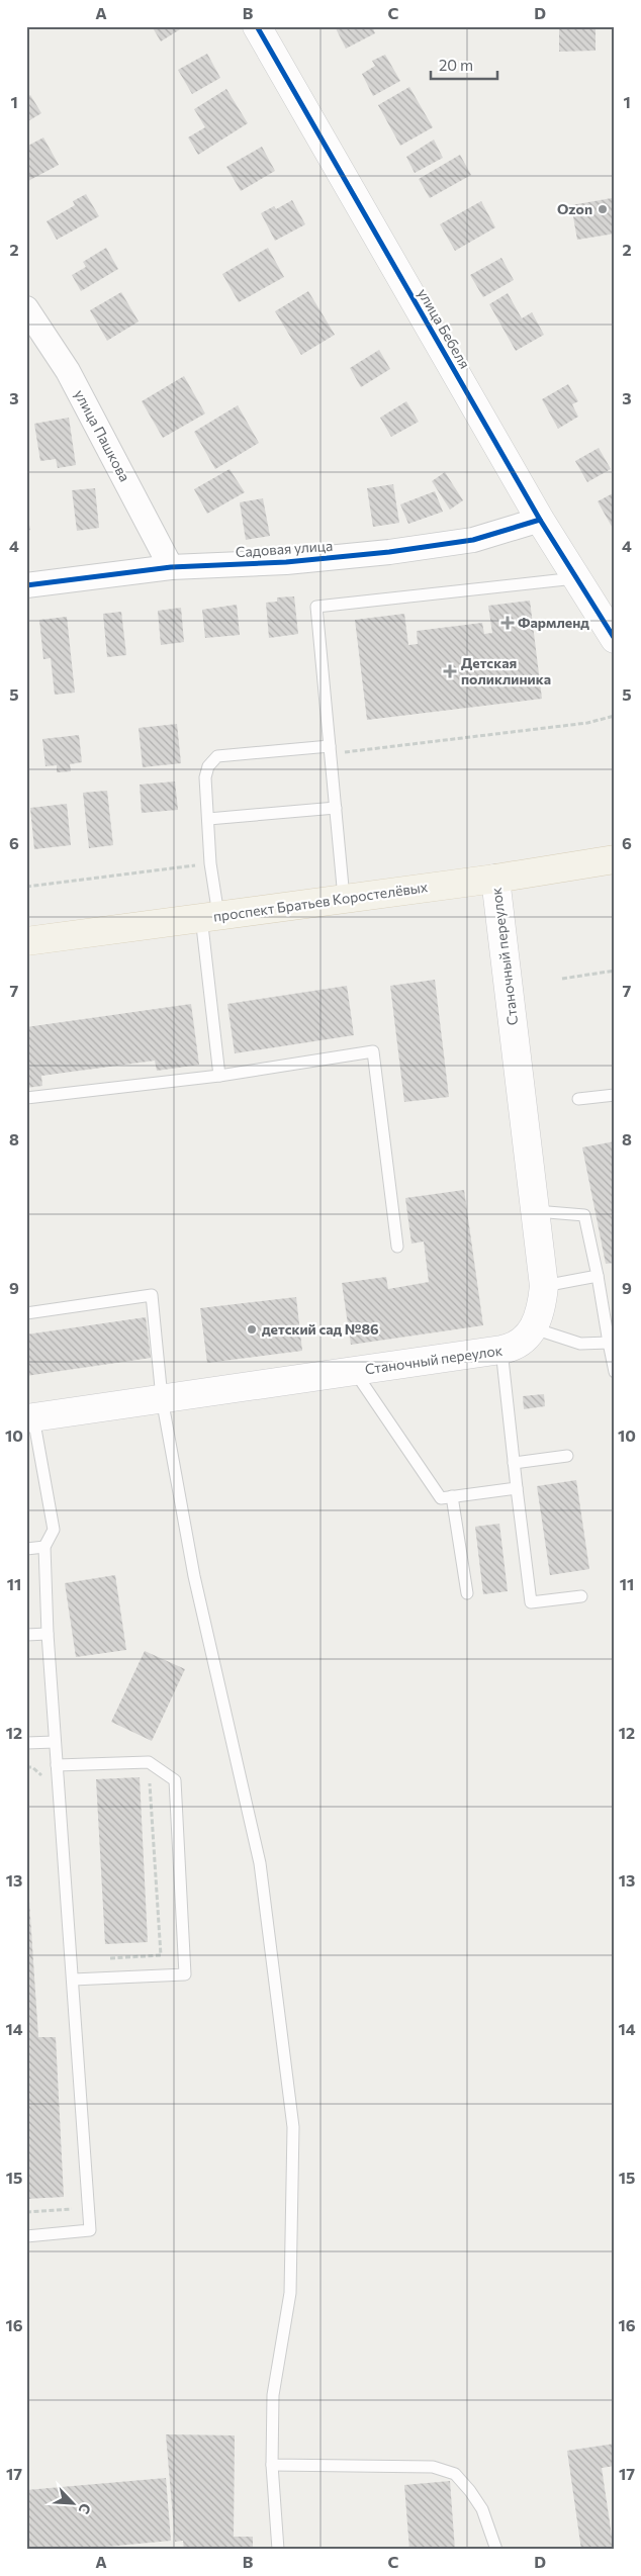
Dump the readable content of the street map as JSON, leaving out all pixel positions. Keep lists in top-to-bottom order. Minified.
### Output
{"streets":{"main road":["улица Бебеля","проспект Братьев Коростелёвых","Станочный переулок"],"street":["улица Пашкова","Садовая улица"]},"crossings":[["улица Бебеля","Садовая улица"],["улица Пашкова","Садовая улица"],["проспект Братьев Коростелёвых","Станочный переулок"]],"places":{"other":["Ozon","детский сад №86"],"health":["Фармленд","Детская поликлиника"]},"scale_bar":"20 m","north":"bottom right","grid":{"columns":["A","B","C","D"],"rows":["1","2","3","4","5","6","7","8","9","10","11","12","13","14","15","16","17"]}}
